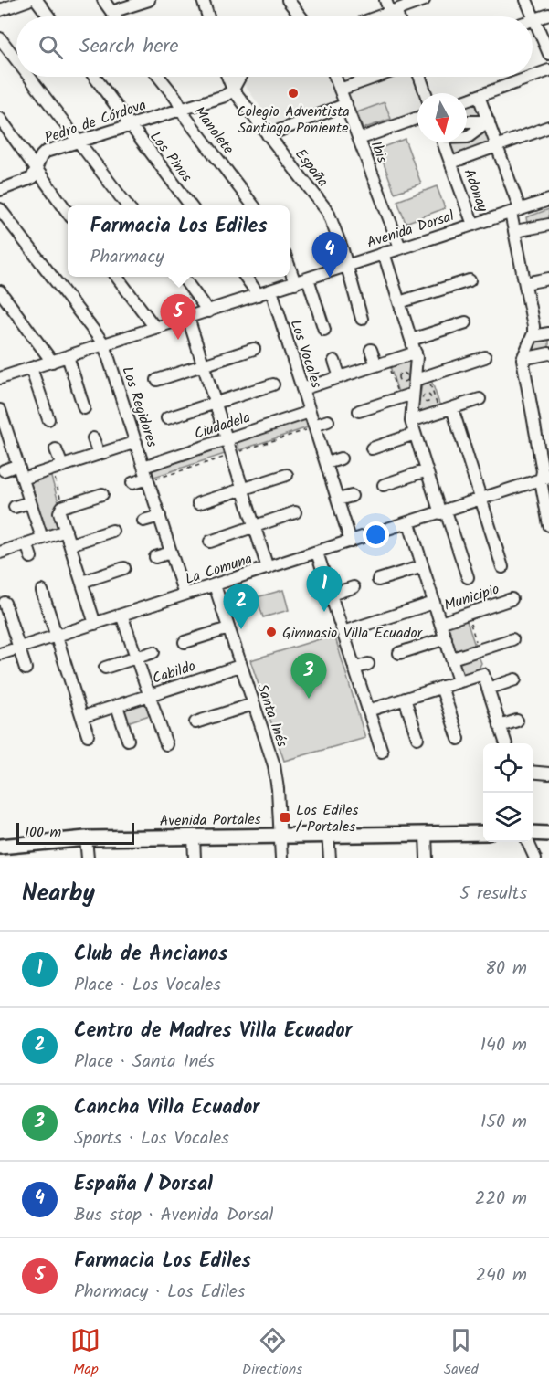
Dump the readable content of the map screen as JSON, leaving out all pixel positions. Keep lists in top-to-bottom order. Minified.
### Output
{"streets":{"main road":["Avenida Portales"],"street":["Pedro de Córdova","Manolete","Ibis","Los Pinos","España","Adonay","Avenida Dorsal","Los Vocales","Los Regidores","Ciudadela","La Comuna","Municipio","Cabildo","Santa Inés"]},"crossings":[["Pedro de Córdova","Manolete"],["Pedro de Córdova","Los Pinos"],["Pedro de Córdova","España"],["Ibis","Avenida Dorsal"],["España","Avenida Dorsal"],["Adonay","Avenida Dorsal"],["Avenida Dorsal","Los Vocales"],["Avenida Dorsal","Los Regidores"],["Los Vocales","Ciudadela"],["Los Vocales","La Comuna"],["Los Regidores","Ciudadela"],["Los Regidores","La Comuna"],["La Comuna","Municipio"],["La Comuna","Santa Inés"],["Cabildo","Santa Inés"],["Santa Inés","Avenida Portales"]],"places":{"other":["Colegio Adventista Santiago Poniente","Gimnasio Villa Ecuador"],"transit":["Los Ediles / Portales"]},"scale_bar":"100 m","north":"bottom","page":{"search":"Search here","popup":["Farmacia Los Ediles","Pharmacy"],"pins":["4","5","1","2","3"],"scale":"100 m","heading":["Nearby","5 results"],"list":[{"mark":"1","name":"Club de Ancianos","note":"Place · Los Vocales","value":"80 m"},{"mark":"2","name":"Centro de Madres Villa Ecuador","note":"Place · Santa Inés","value":"140 m"},{"mark":"3","name":"Cancha Villa Ecuador","note":"Sports · Los Vocales","value":"150 m"},{"mark":"4","name":"España / Dorsal","note":"Bus stop · Avenida Dorsal","value":"220 m"},{"mark":"5","name":"Farmacia Los Ediles","note":"Pharmacy · Los Ediles","value":"240 m"}],"nav":["Map","Directions","Saved"]}}
